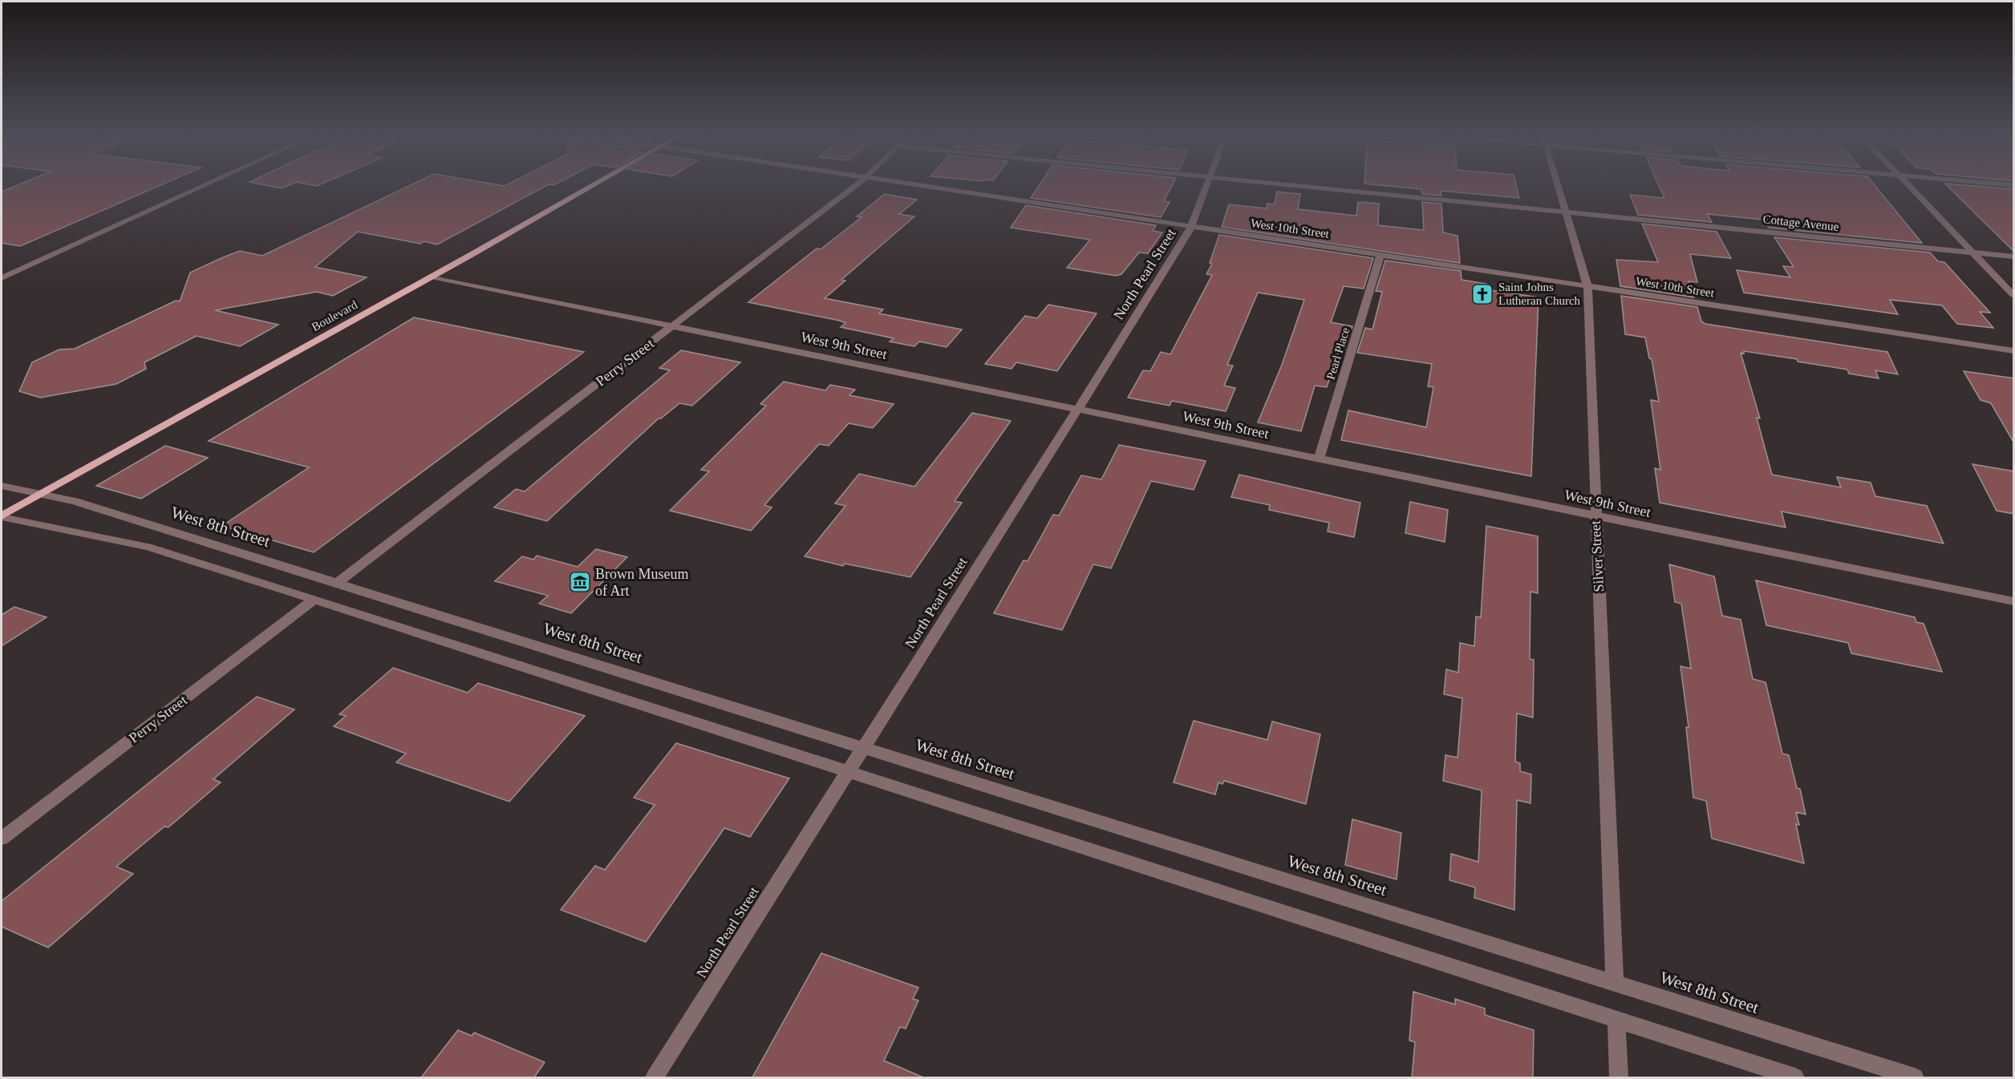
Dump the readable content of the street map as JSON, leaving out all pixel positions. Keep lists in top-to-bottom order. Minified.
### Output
{"streets":{"main road":["Boulevard"],"street":["Cottage Avenue","West 10th Street","North Pearl Street","West 9th Street","Pearl Place","Perry Street","West 8th Street","Silver Street"]},"crossings":[["Cottage Avenue","Silver Street"],["West 10th Street","North Pearl Street"],["West 10th Street","Pearl Place"],["West 10th Street","Silver Street"],["North Pearl Street","West 9th Street"],["North Pearl Street","West 8th Street"],["Boulevard","West 9th Street"],["Boulevard","West 8th Street"],["West 9th Street","Pearl Place"],["West 9th Street","Perry Street"],["West 9th Street","Silver Street"],["Perry Street","West 8th Street"],["West 8th Street","Silver Street"]],"places":{"church":["Saint Johns Lutheran Church"],"museum":["Brown Museum of Art"]}}
